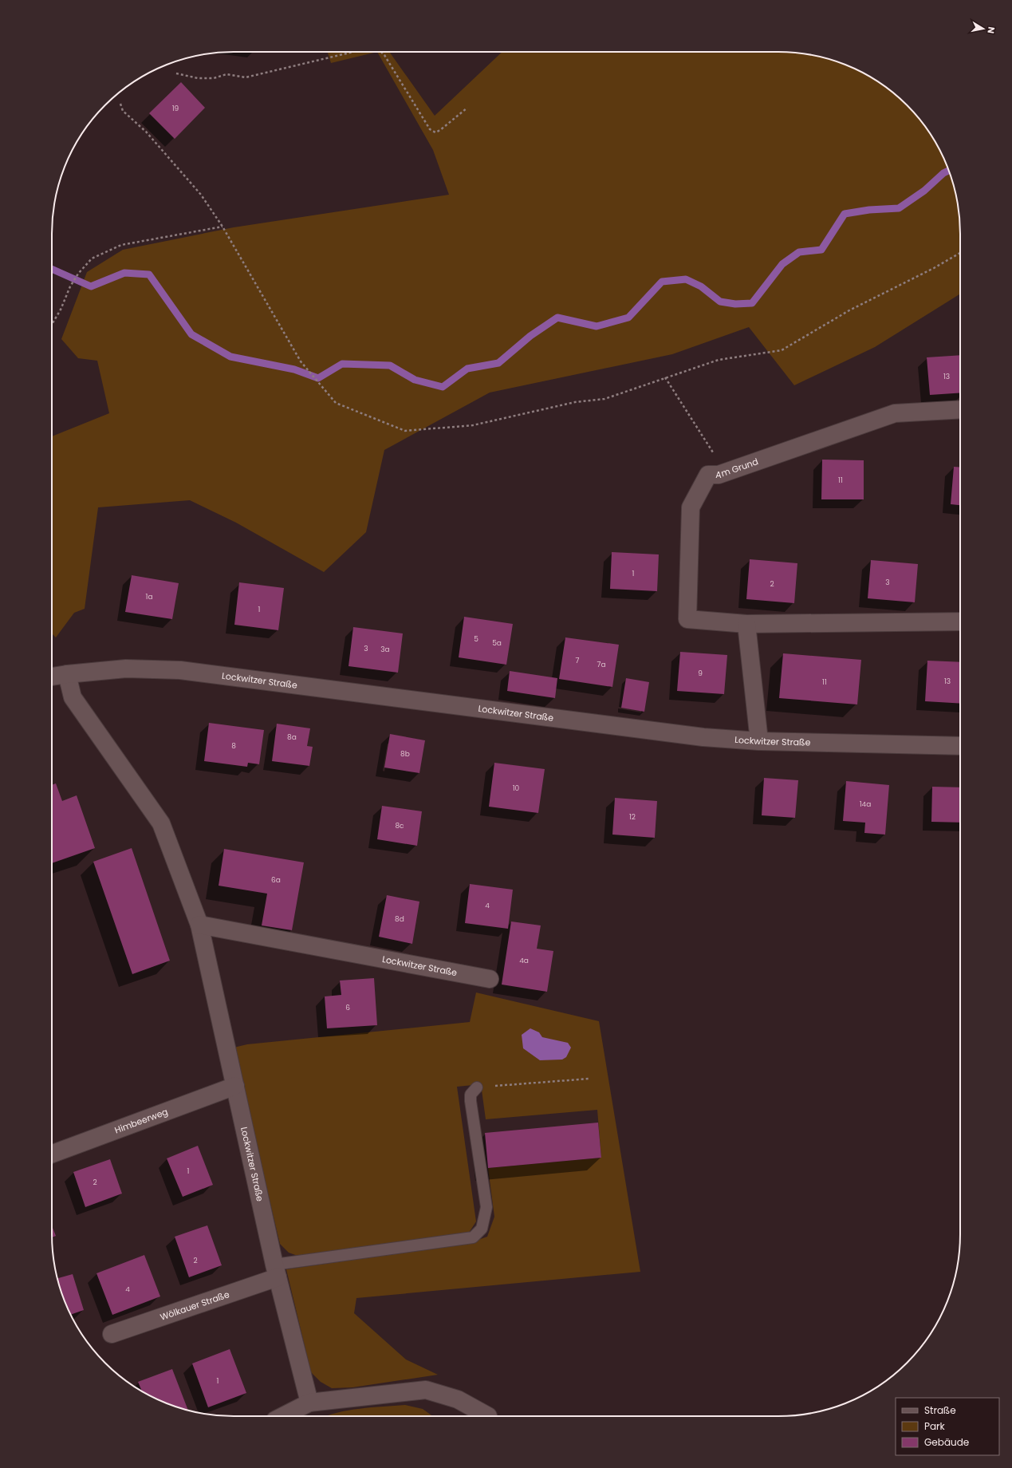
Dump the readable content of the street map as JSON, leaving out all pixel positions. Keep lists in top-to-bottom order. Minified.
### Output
{"streets":{"street":["Am Grund","Lockwitzer Straße","Himbeerweg","Wölkauer Straße"]},"crossings":[["Lockwitzer Straße","Himbeerweg"],["Lockwitzer Straße","Wölkauer Straße"]],"house_numbers":["19","13","11","1","3","2","1a","1","5","5a","3","3a","7","7a","9","13","11","8a","8","8b","10","14a","12","8c","6a","4","8d","4a","6","1","2","2","4","1"],"legend":["Straße","Park","Gebäude"],"north":"right"}
